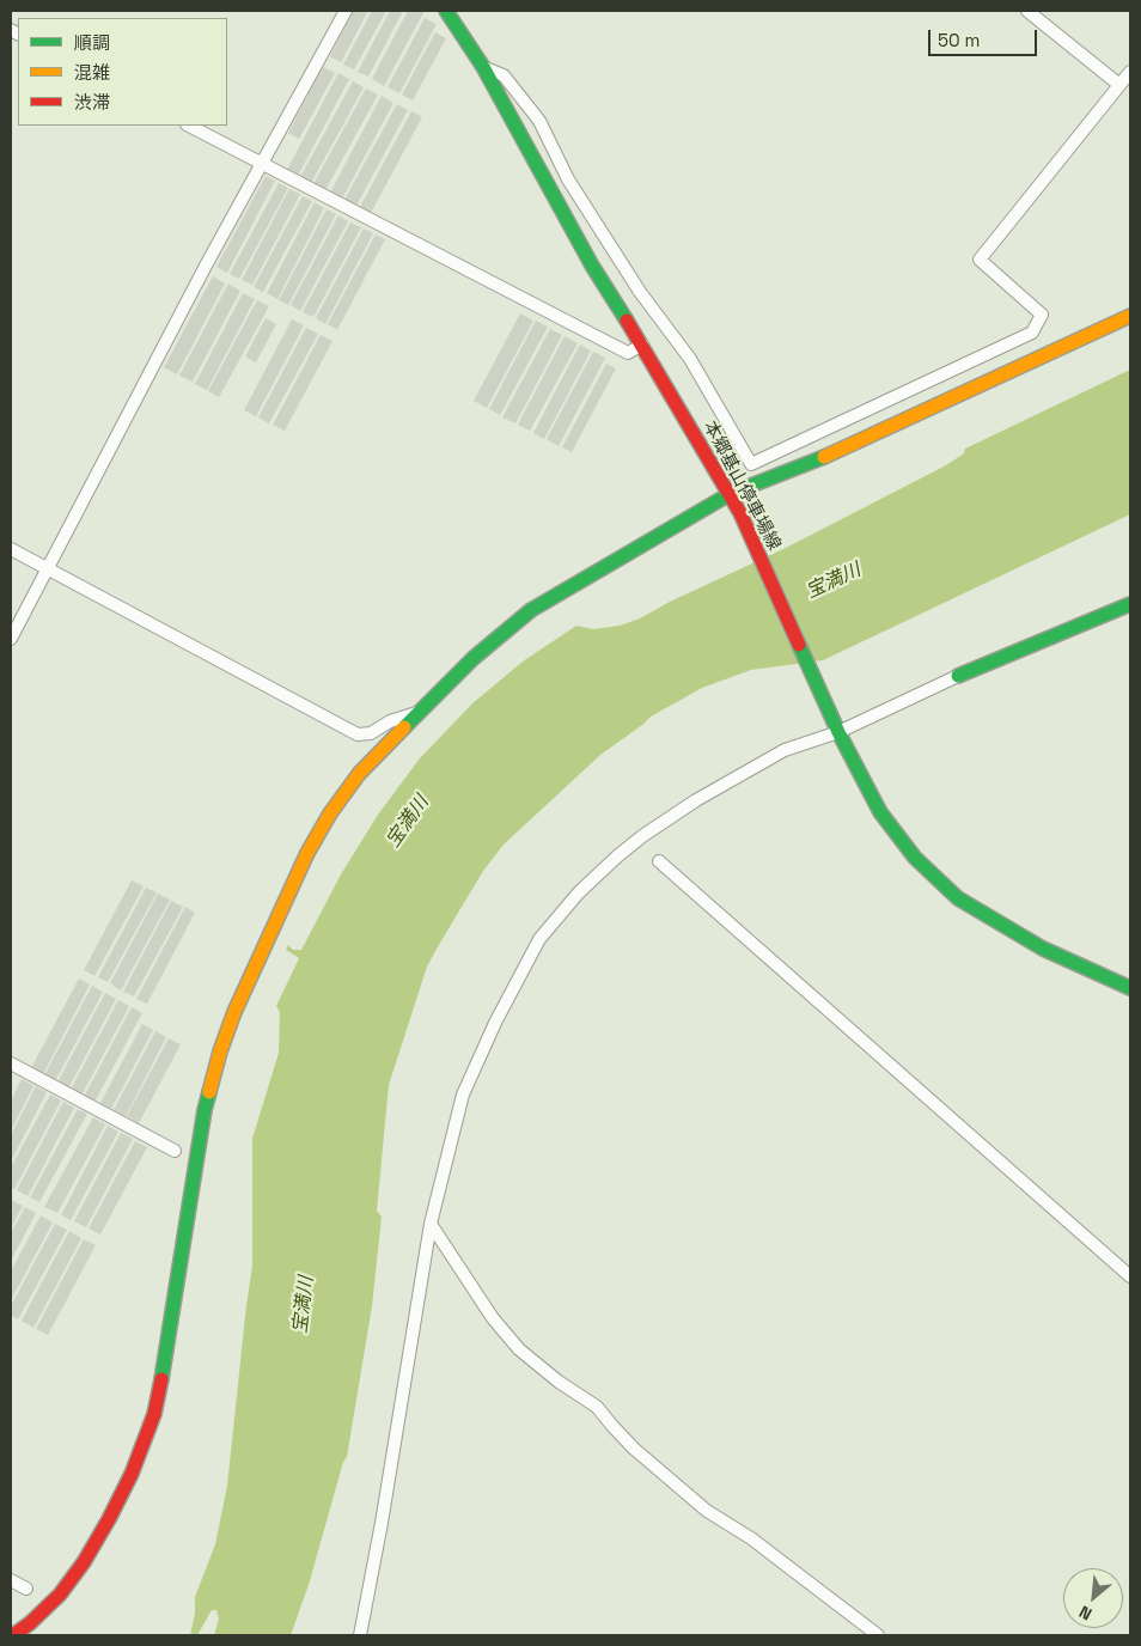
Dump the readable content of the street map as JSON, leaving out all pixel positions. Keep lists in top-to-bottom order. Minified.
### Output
{"streets":{"street":["本郷基山停車場線"]},"water":["宝満川"],"legend":["順調","混雑","渋滞"],"scale_bar":"50 m","north":"bottom left"}
